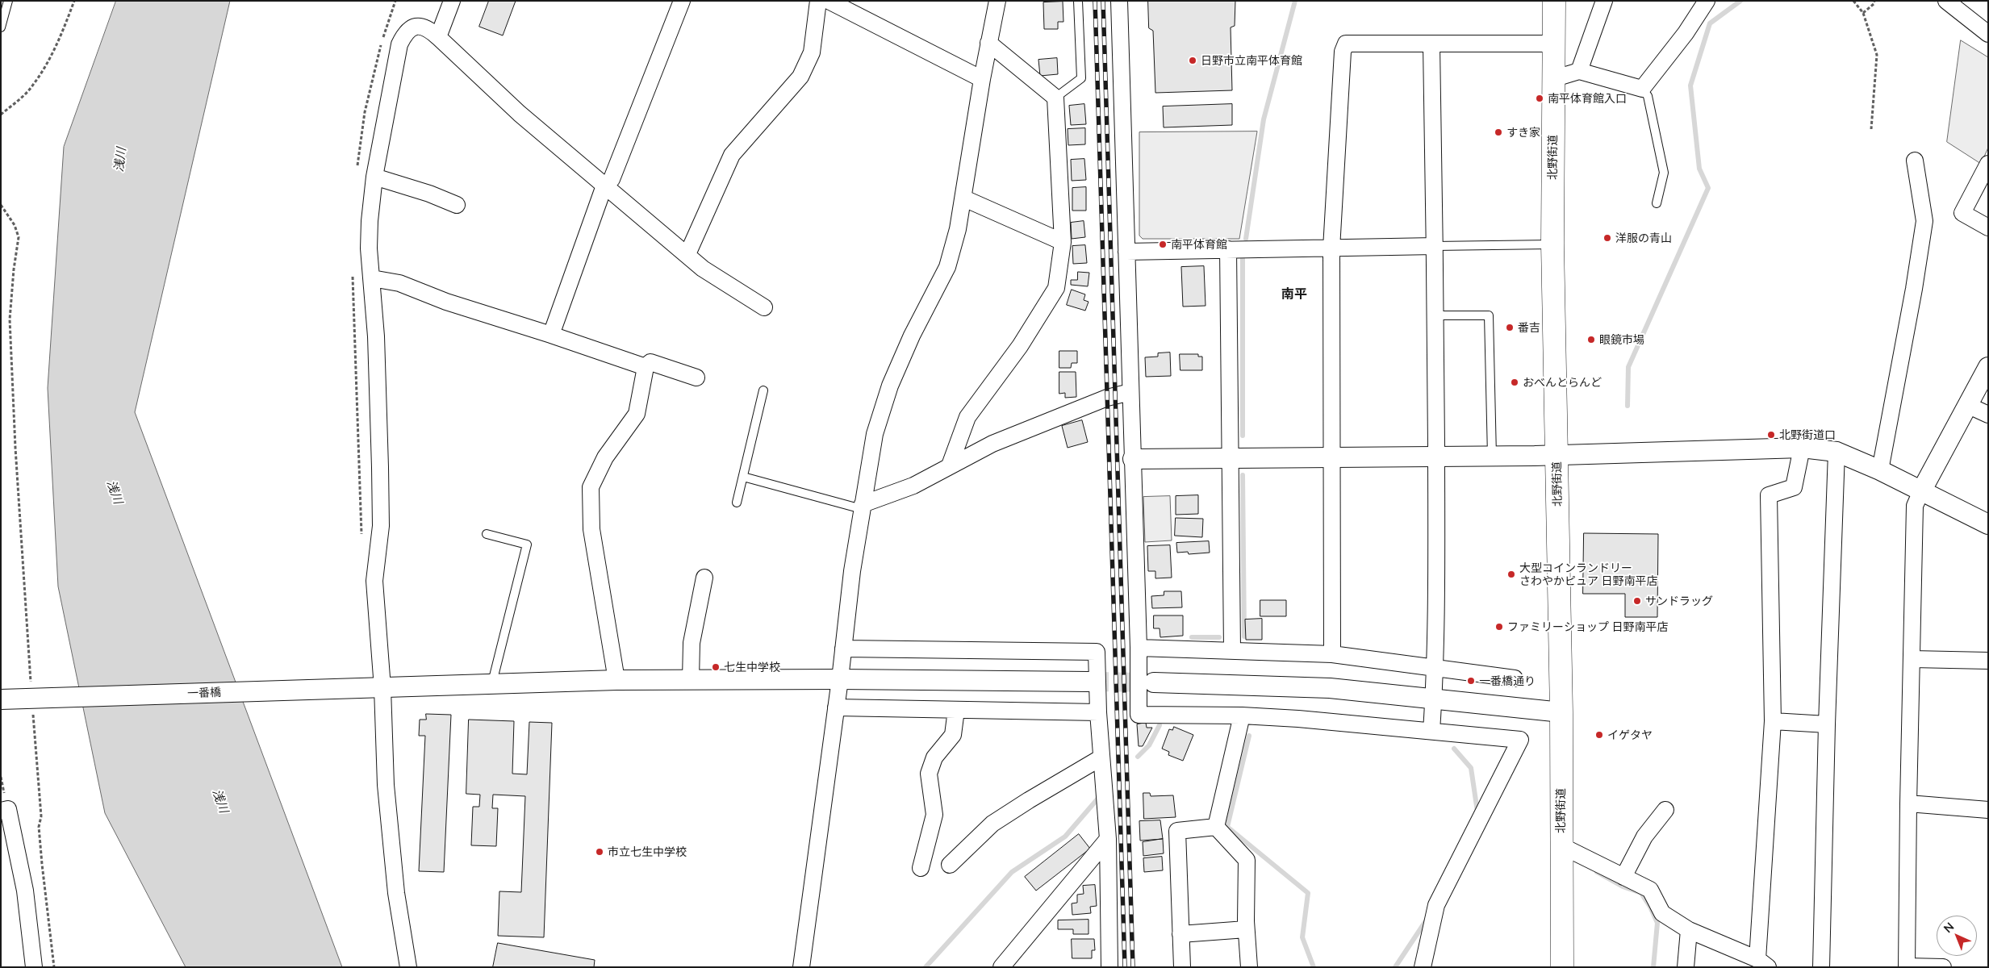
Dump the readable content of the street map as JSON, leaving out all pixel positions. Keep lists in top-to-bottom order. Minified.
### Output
{"streets":{"main road":["北野街道"],"street":["一番橋"]},"districts":["南平"],"water":["浅川"],"places":["日野市立南平体育館","南平体育館入口","すき家","洋服の青山","南平体育館","番吉","眼鏡市場","おべんとらんど","北野街道口","大型コインランドリー さわやかピュア 日野南平店","サンドラッグ","ファミリーショップ 日野南平店","七生中学校","一番橋通り","イゲタヤ","市立七生中学校"],"north":"top left"}
